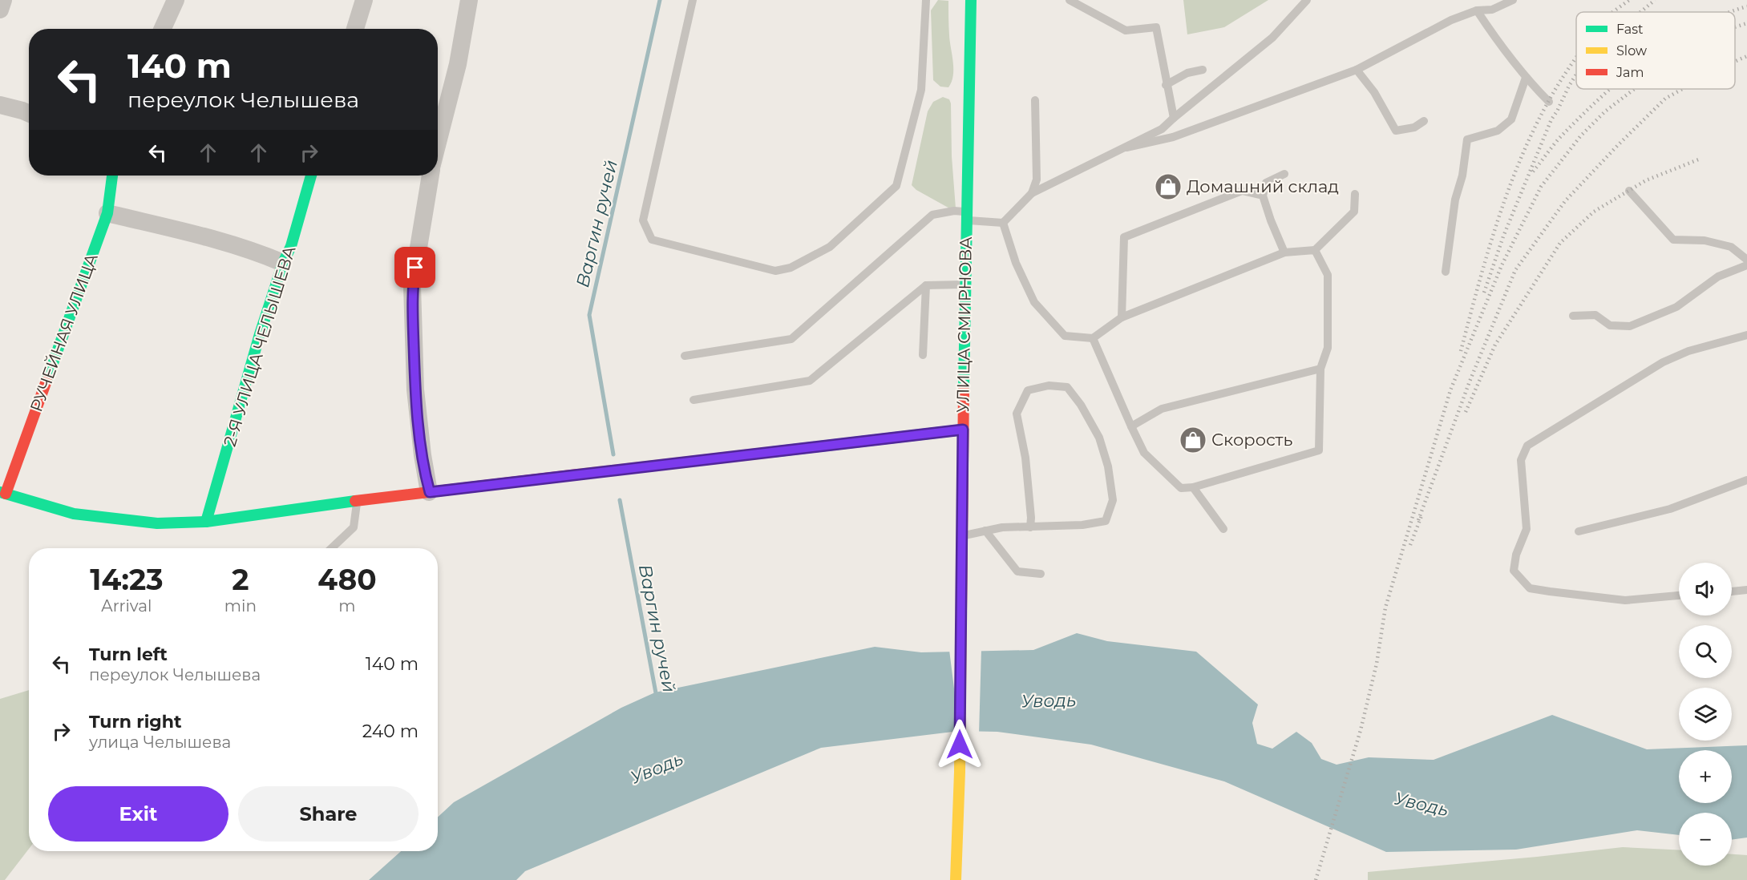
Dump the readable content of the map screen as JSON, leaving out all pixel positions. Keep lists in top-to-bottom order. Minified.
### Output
{"streets":{"street":["УЛИЦА СМИРНОВА","РУЧЕЙНАЯ УЛИЦА","2-Я УЛИЦА ЧЕЛЫШЕВА"]},"water":["Варгин ручей","Уводь"],"places":{"shop":["Домашний склад","Скорость"]},"legend":["Fast","Slow","Jam"],"page":{"turn":["140 m","переулок Челышева"],"eta":["14:23","Arrival","2","min","480","m"],"map_buttons":["+","−"],"list":[{"name":"Turn left","note":"переулок Челышева","value":"140 m"},{"name":"Turn right","note":"улица Челышева","value":"240 m"}],"buttons":["Exit","Share"]}}
